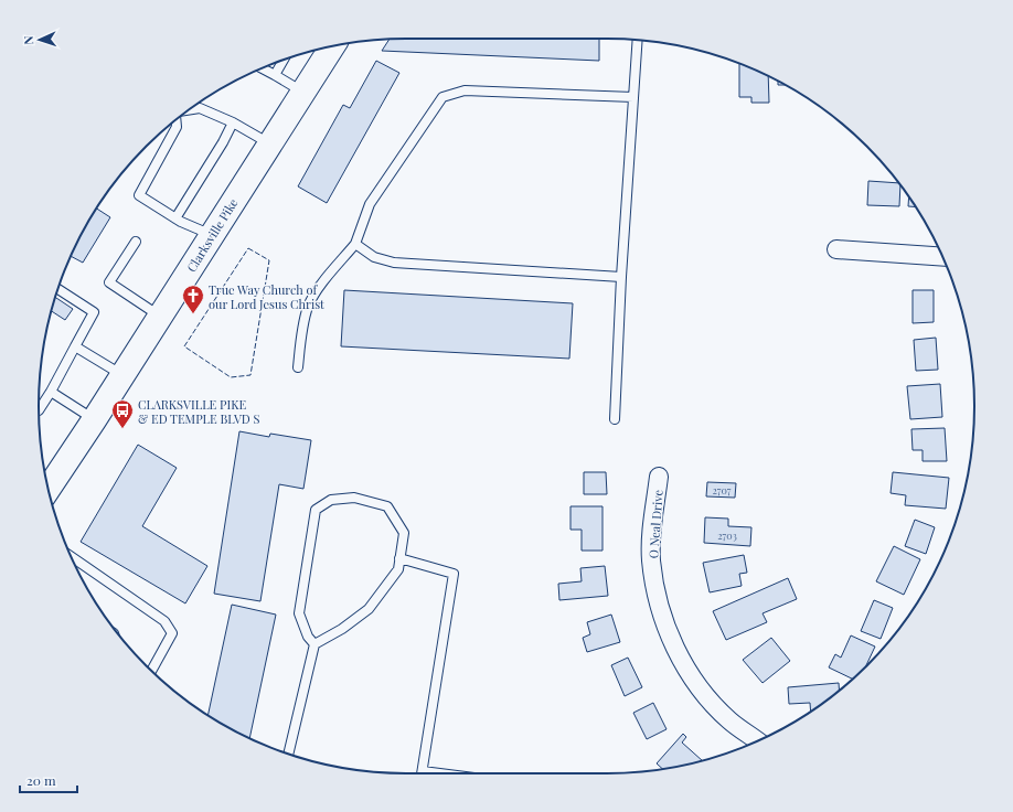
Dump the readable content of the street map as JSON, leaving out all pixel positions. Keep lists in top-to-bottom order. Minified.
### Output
{"streets":{"main road":["Clarksville Pike"],"street":["O Neal Drive"]},"places":{"church":["True Way Church of our Lord Jesus Christ"],"bus stop":["CLARKSVILLE PIKE & ED TEMPLE BLVD S"]},"house_numbers":["2707","2703"],"scale_bar":"20 m","north":"left"}
